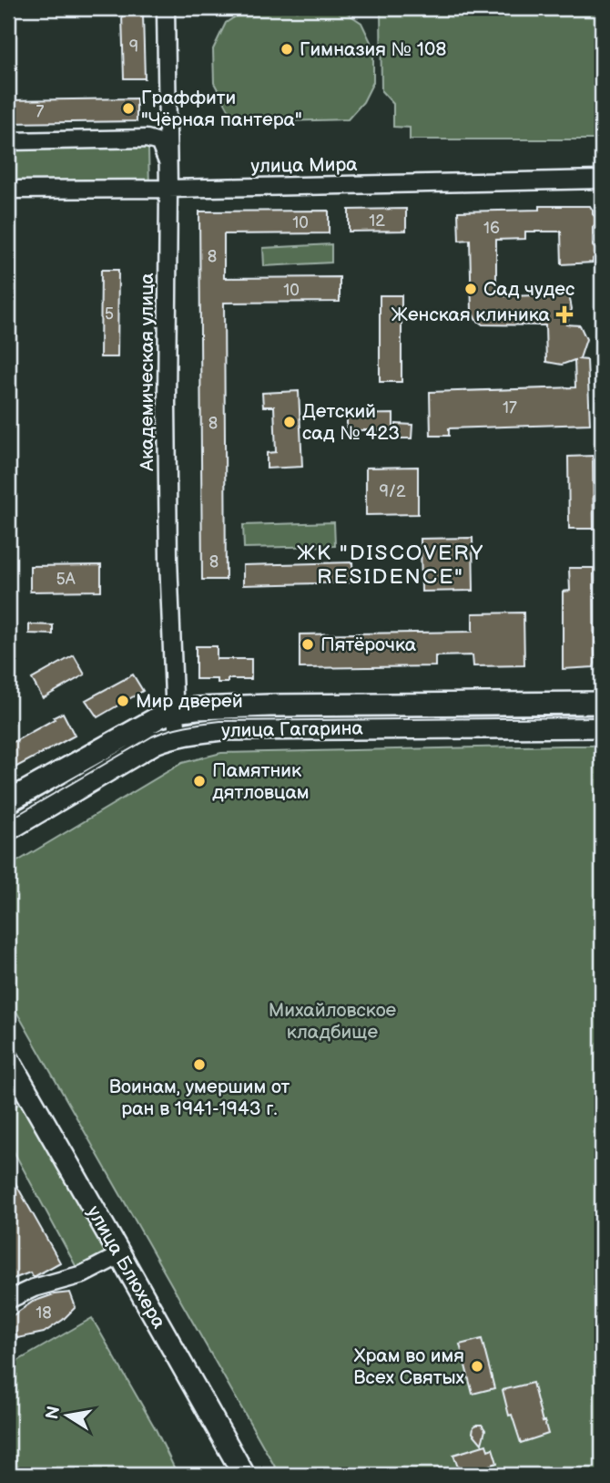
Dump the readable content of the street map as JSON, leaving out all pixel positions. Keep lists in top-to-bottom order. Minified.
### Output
{"streets":{"main road":["улица Гагарина","улица Блюхера"],"street":["улица Мира","Академическая улица"]},"crossings":[["улица Мира","Академическая улица"],["Академическая улица","улица Гагарина"]],"districts":["ЖК \"DISCOVERY RESIDENCE\""],"parks":["Михайловское кладбище"],"places":{"other":["Гимназия № 108","Граффити \"Чёрная пантера\"","Сад чудес","Детский сад № 423","Пятёрочка","Мир дверей","Памятник дятловцам","Воинам, умершим от ран в 1941-1943 г.","Храм во имя Всех Святых"],"health":["Женская клиника"]},"house_numbers":["9","7","12","10","16","8","10","5","17","8","9/2","8","5А","18"],"north":"left"}
